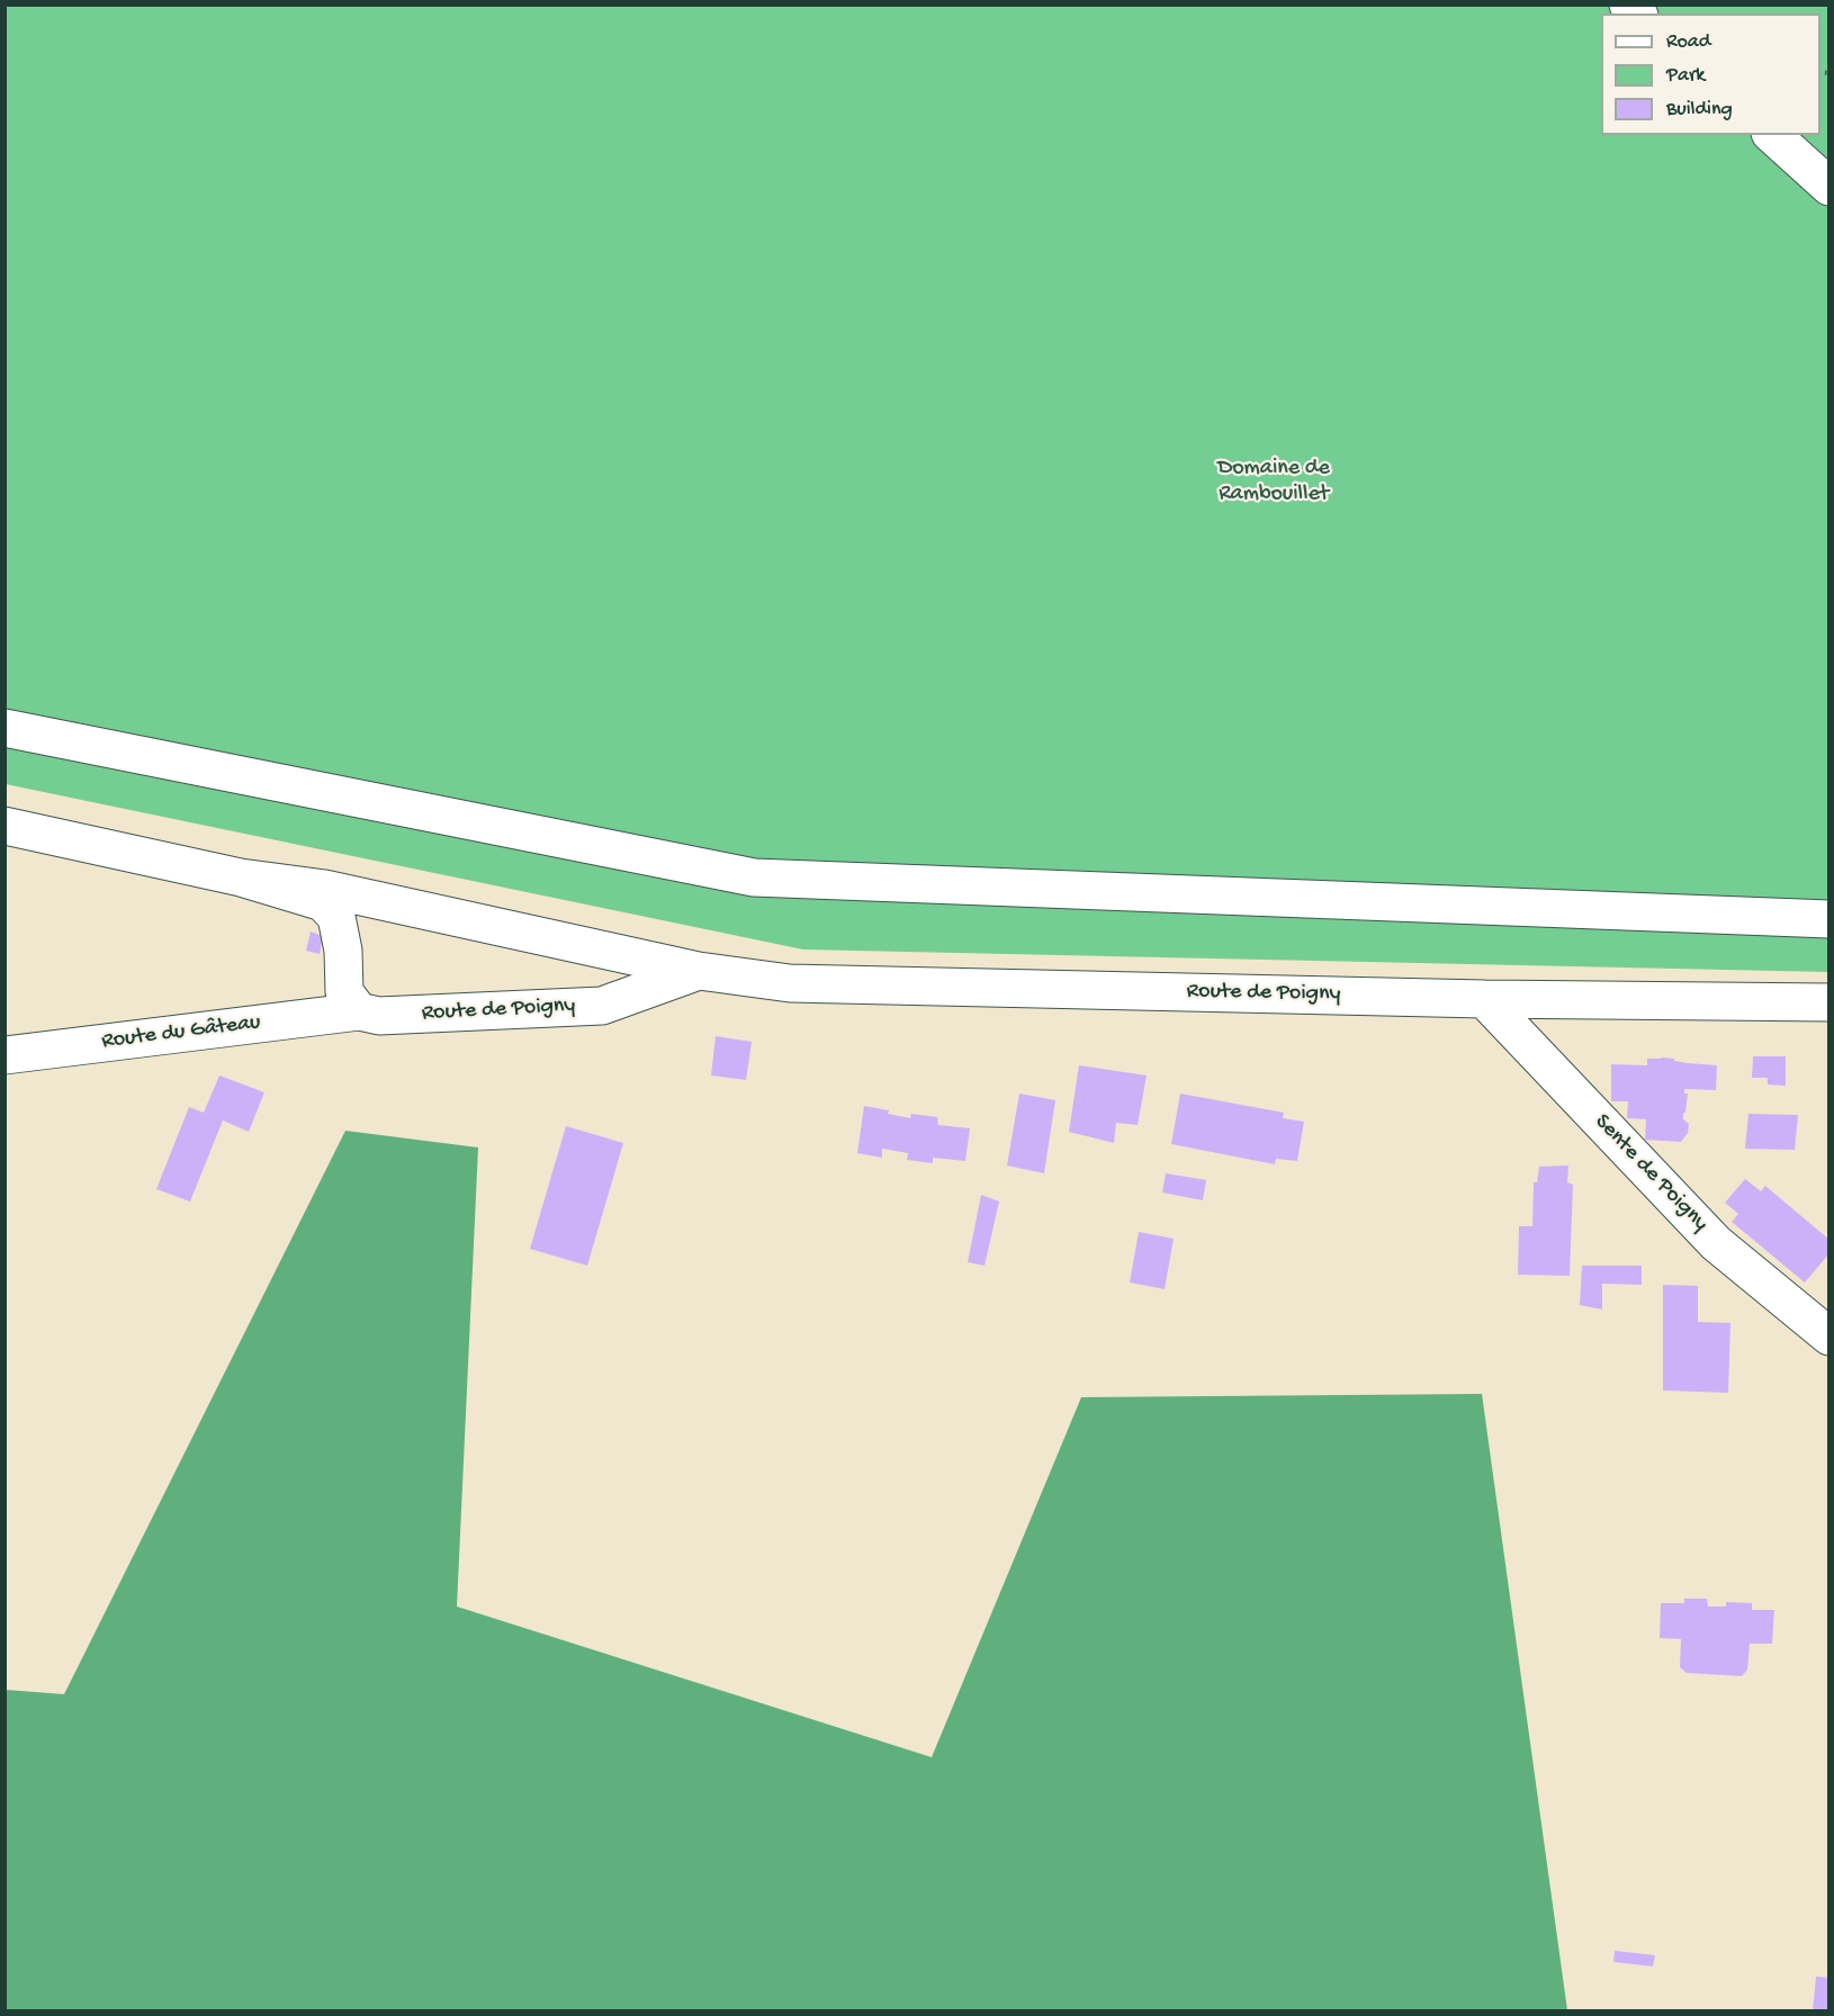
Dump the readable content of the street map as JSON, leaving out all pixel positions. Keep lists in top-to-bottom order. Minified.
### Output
{"streets":{"street":["Route de Poigny","Route du Gâteau","Sente de Poigny"]},"crossings":[["Route de Poigny","Route du Gâteau"],["Route de Poigny","Sente de Poigny"]],"parks":["Domaine de Rambouillet"],"legend":["Road","Park","Building"]}
